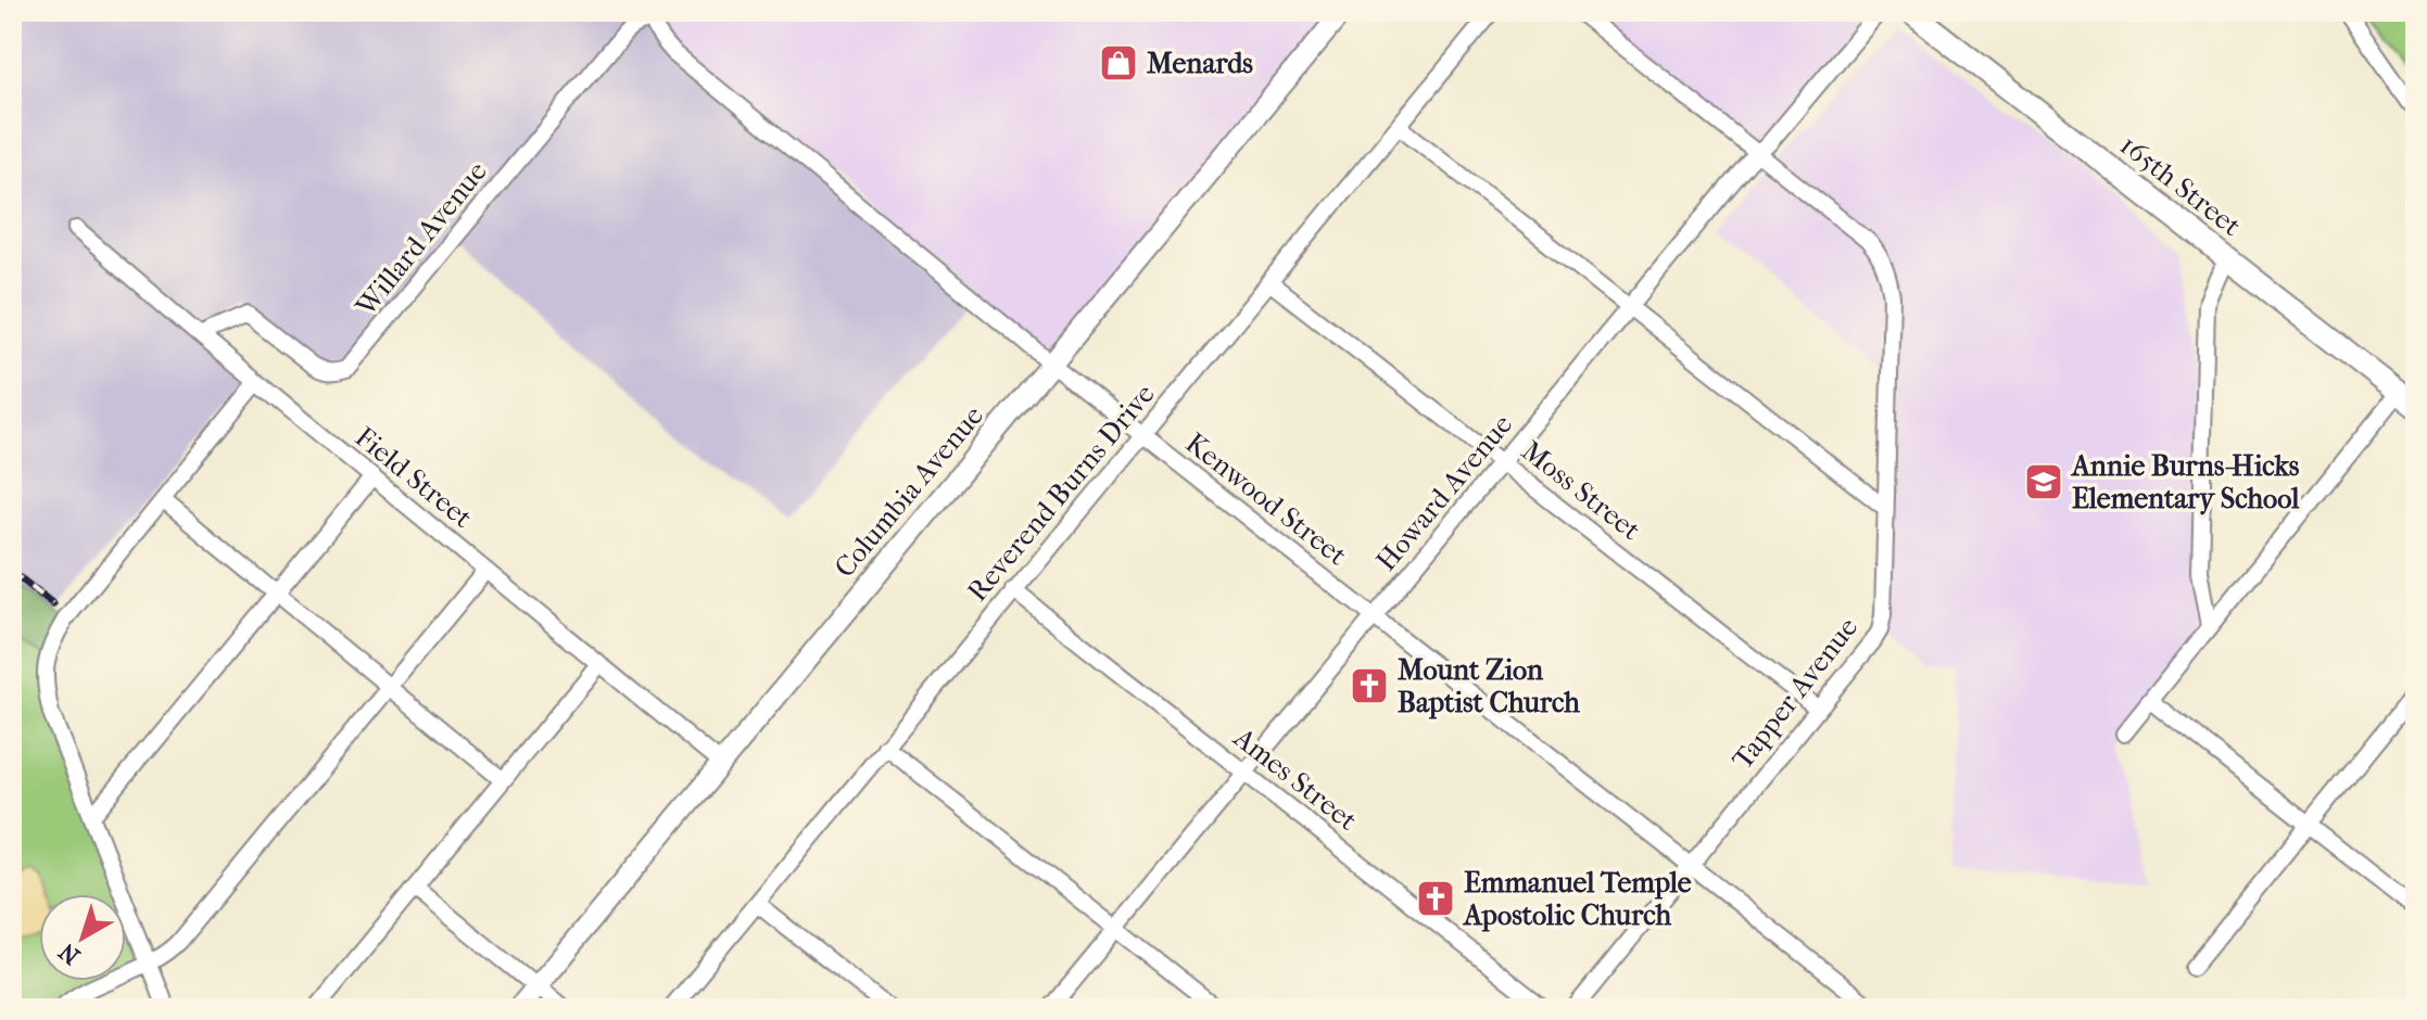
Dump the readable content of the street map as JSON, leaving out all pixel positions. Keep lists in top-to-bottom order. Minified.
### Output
{"streets":{"main road":["165th Street"],"street":["Willard Avenue","Field Street","Moss Street","Columbia Avenue","Reverend Burns Drive","Howard Avenue","Kenwood Street","Tapper Avenue","Ames Street"]},"crossings":[["Willard Avenue","Field Street"],["Willard Avenue","Kenwood Street"],["Field Street","Columbia Avenue"],["Moss Street","Reverend Burns Drive"],["Moss Street","Howard Avenue"],["Moss Street","Tapper Avenue"],["Columbia Avenue","Kenwood Street"],["Reverend Burns Drive","Kenwood Street"],["Reverend Burns Drive","Ames Street"],["Howard Avenue","Kenwood Street"],["Howard Avenue","Tapper Avenue"],["Howard Avenue","Ames Street"],["Kenwood Street","Tapper Avenue"]],"places":{"shop":["Menards"],"school or university":["Annie Burns-Hicks Elementary School"],"church":["Mount Zion Baptist Church","Emmanuel Temple Apostolic Church"]},"north":"bottom left"}
